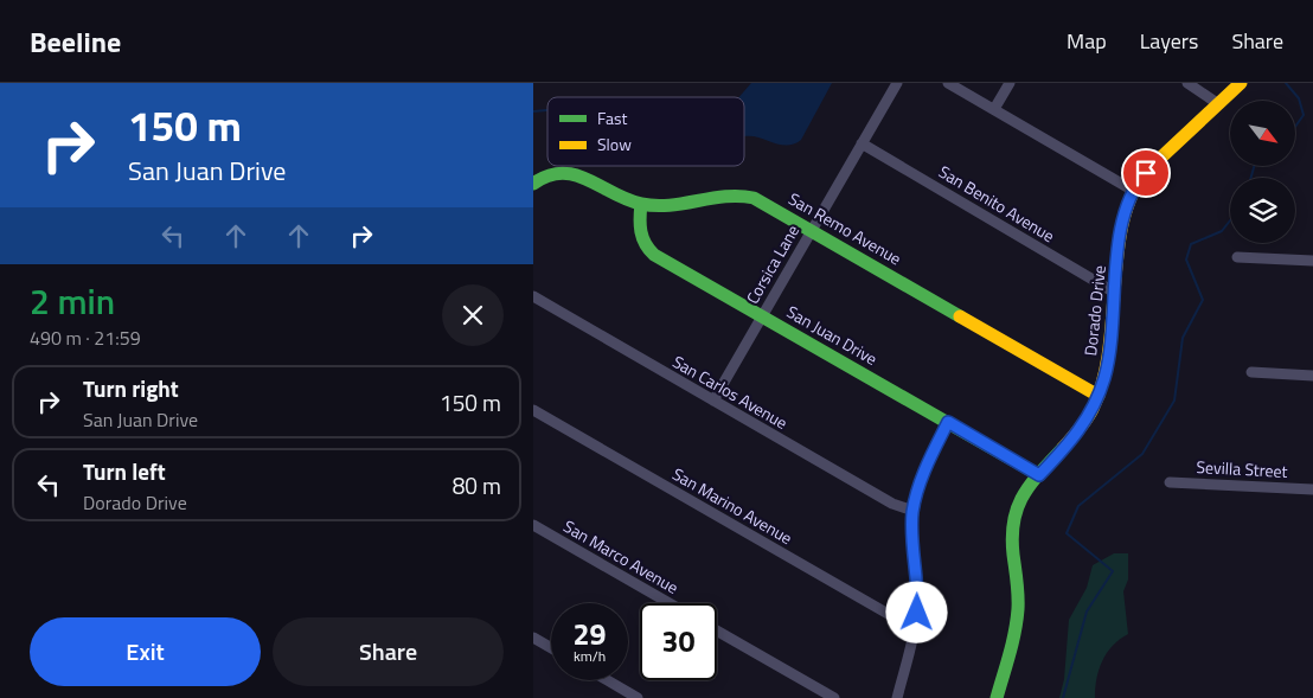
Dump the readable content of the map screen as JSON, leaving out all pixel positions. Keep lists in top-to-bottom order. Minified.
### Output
{"streets":{"street":["San Benito Avenue","San Remo Avenue","Corsica Lane","Dorado Drive","San Juan Drive","San Carlos Avenue","Sevilla Street","San Marino Avenue","San Marco Avenue"]},"crossings":[["San Benito Avenue","Corsica Lane"],["San Benito Avenue","Dorado Drive"],["San Remo Avenue","Corsica Lane"],["San Remo Avenue","Dorado Drive"],["San Remo Avenue","San Juan Drive"],["Corsica Lane","San Juan Drive"],["Corsica Lane","San Carlos Avenue"],["Dorado Drive","San Juan Drive"]],"legend":["Fast","Slow"],"north":"bottom right","page":{"header":"Beeline","nav":["Map","Layers","Share"],"turn":["150 m","San Juan Drive"],"heading":["2 min","490 m · 21:59"],"list":[{"name":"Turn right","note":"San Juan Drive","value":"150 m"},{"name":"Turn left","note":"Dorado Drive","value":"80 m"}],"speed":"29 km/h","limit":"30","buttons":["Exit","Share"]}}
